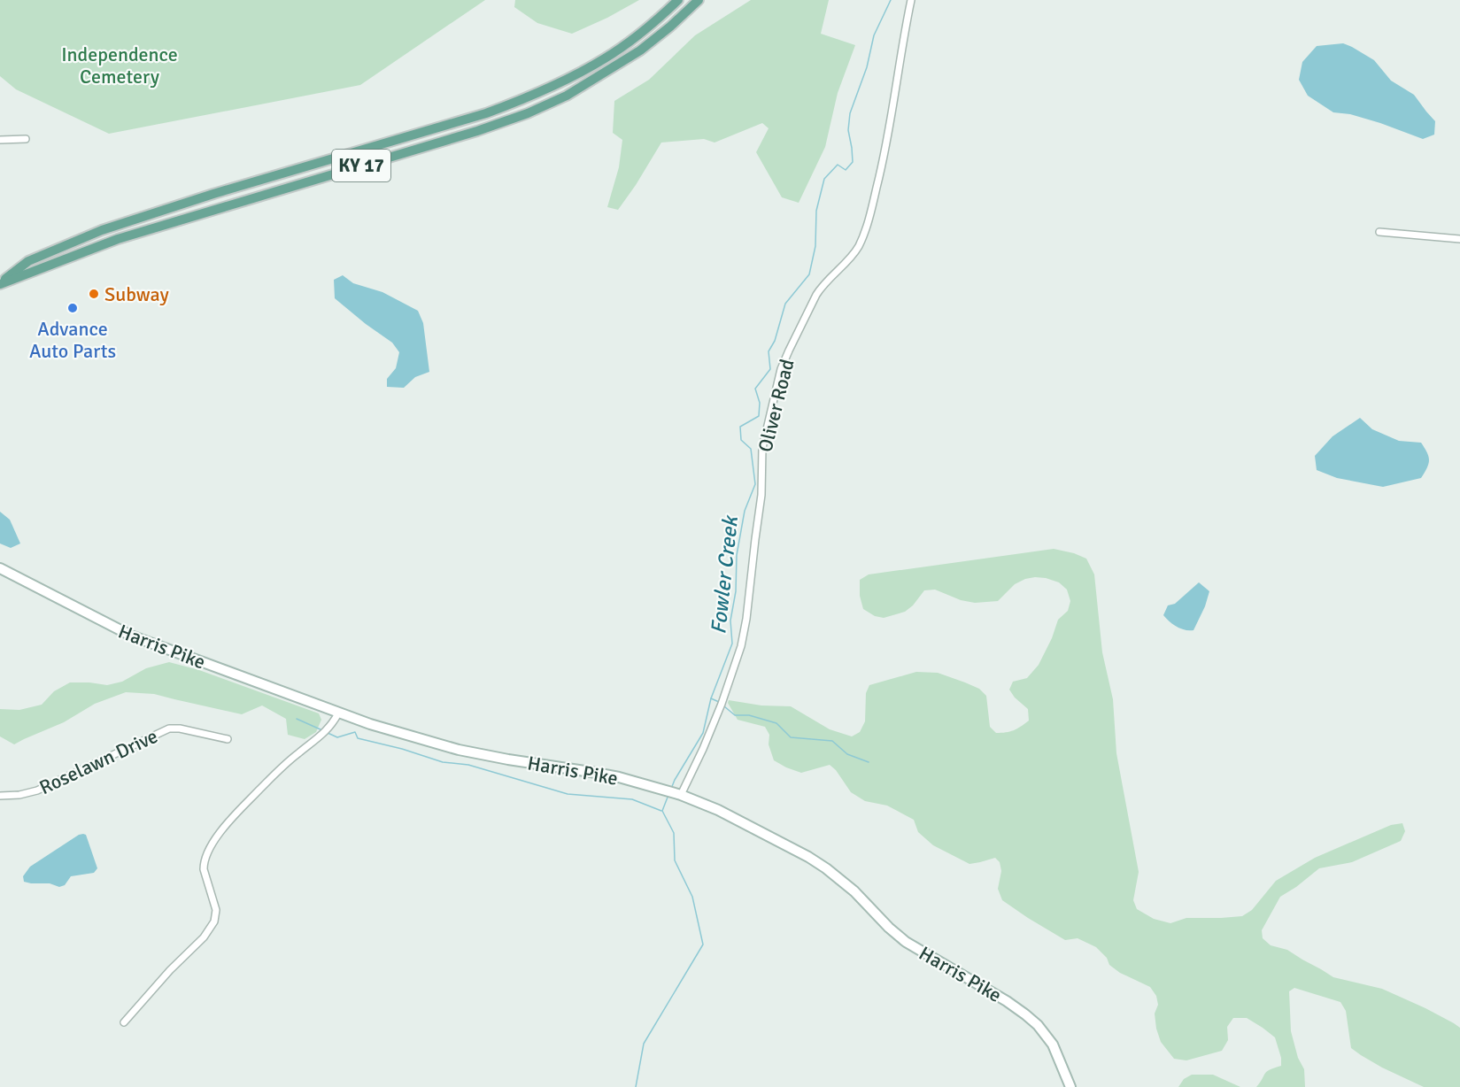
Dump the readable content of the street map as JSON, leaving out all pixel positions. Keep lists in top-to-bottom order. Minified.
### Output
{"streets":{"main road":["KY 17","Harris Pike"],"street":["Oliver Road","Roselawn Drive"]},"crossings":[["Oliver Road","Harris Pike"]],"water":["Fowler Creek"],"parks":["Independence Cemetery"],"places":["Subway","Advance Auto Parts"]}
